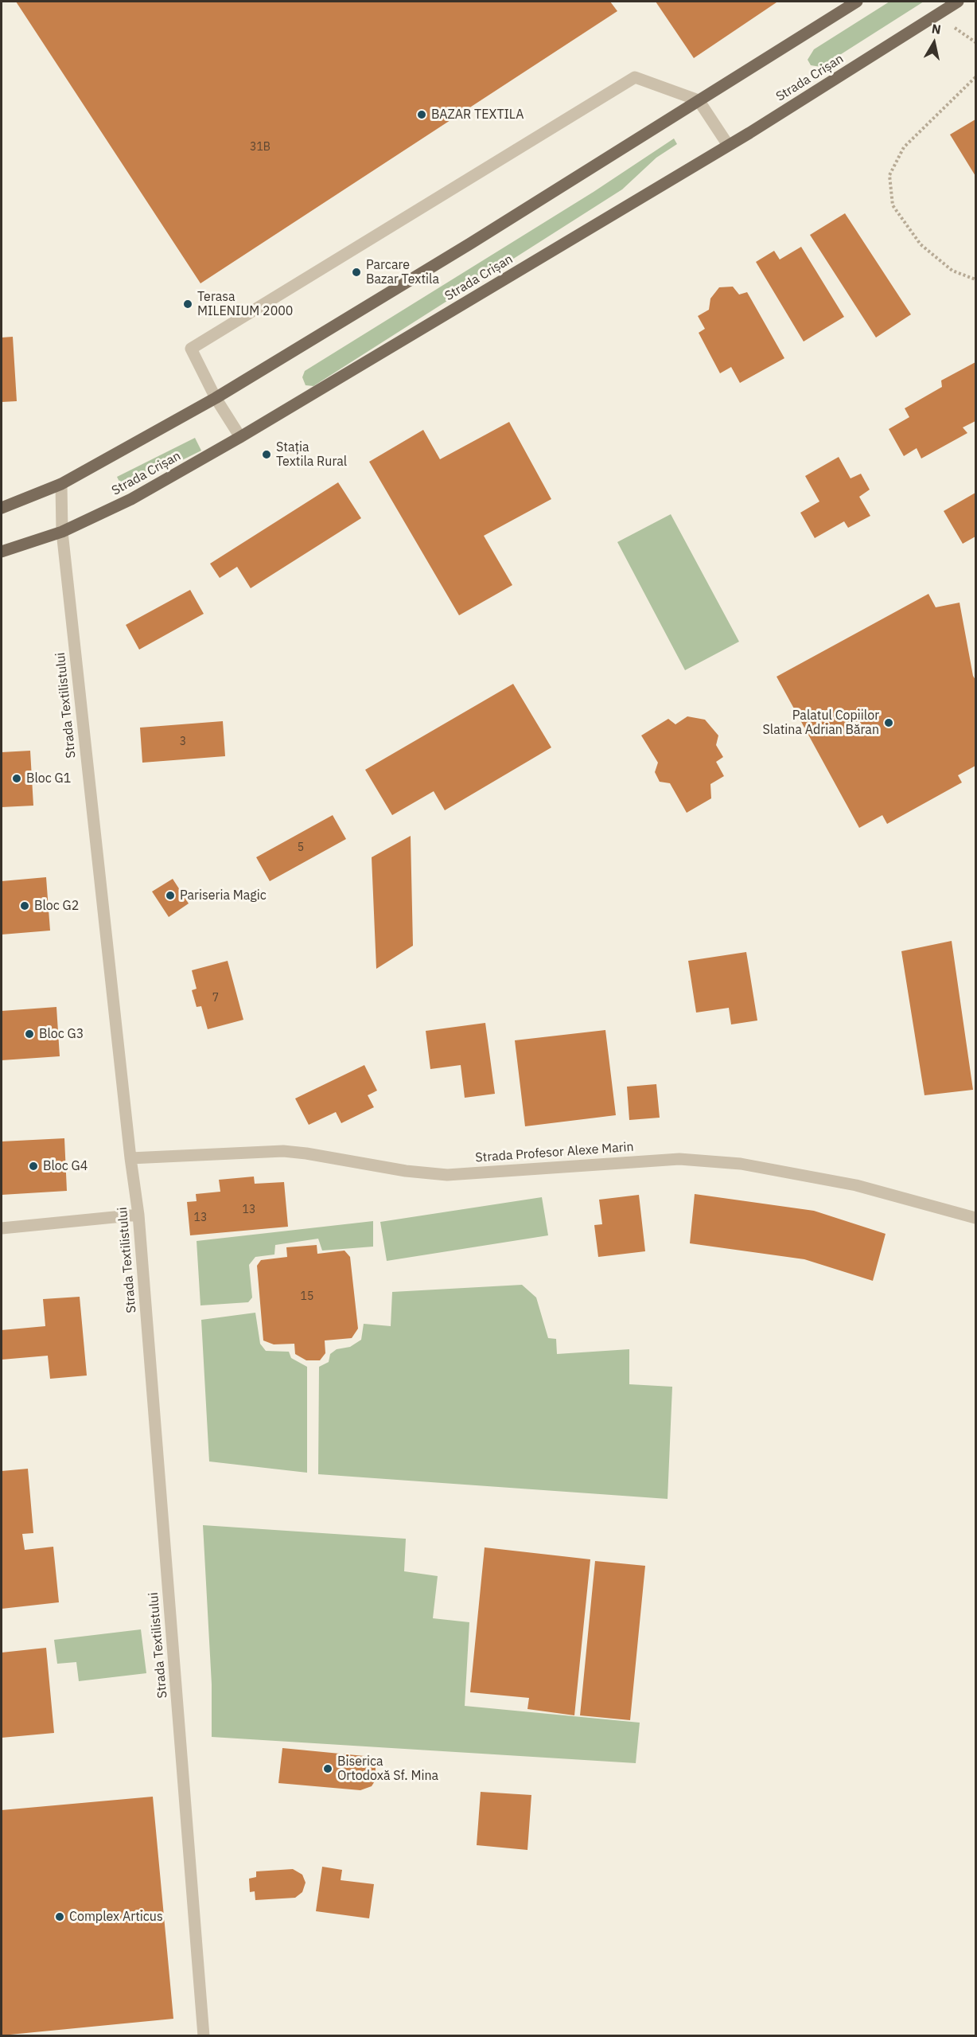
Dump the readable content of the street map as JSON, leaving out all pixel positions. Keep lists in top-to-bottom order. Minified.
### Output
{"streets":{"main road":["Strada Crișan"],"street":["Strada Textilistului","Strada Profesor Alexe Marin"]},"crossings":[["Strada Crișan","Strada Textilistului"],["Strada Textilistului","Strada Profesor Alexe Marin"]],"places":["BAZAR TEXTILA","Parcare Bazar Textila","Terasa MILENIUM 2000","Stația Textila Rural","Palatul Copiilor Slatina Adrian Băran","Bloc G1","Pariseria Magic","Bloc G2","Bloc G3","Bloc G4","Biserica Ortodoxă Sf. Mina","Complex Articus"],"house_numbers":["31B","3","5","7","13","13","15"],"north":"top"}
